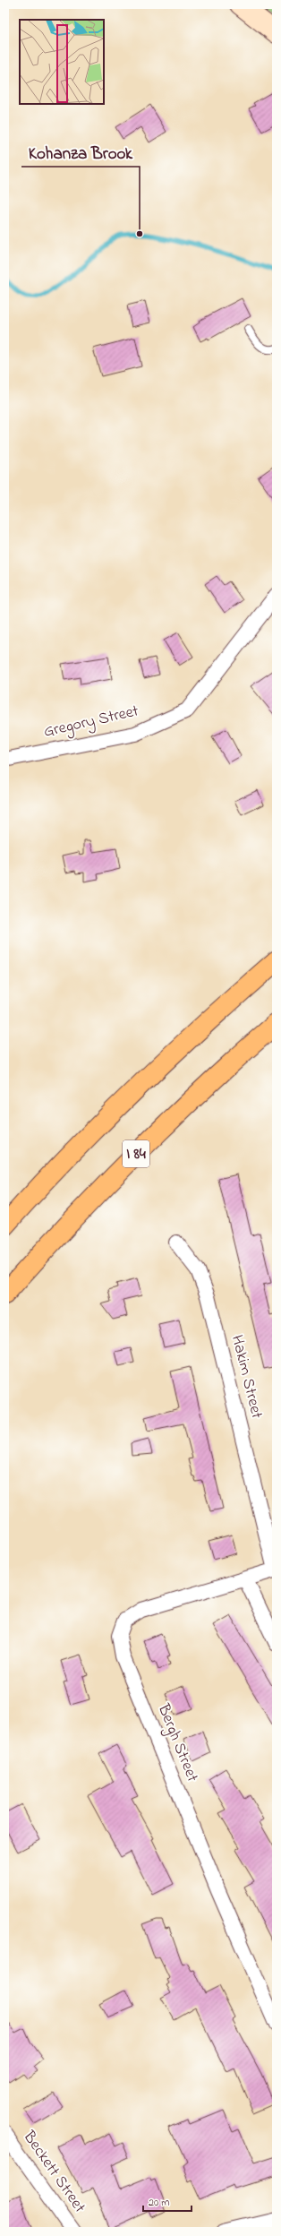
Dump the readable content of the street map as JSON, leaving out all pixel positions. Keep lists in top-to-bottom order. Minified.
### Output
{"streets":{"highway":["I 84"],"street":["Gregory Street","Hakim Street","Bergh Street","Beckett Street"]},"crossings":[["Hakim Street","Bergh Street"]],"places":["Kohanza Brook"],"scale_bar":"20 m"}
